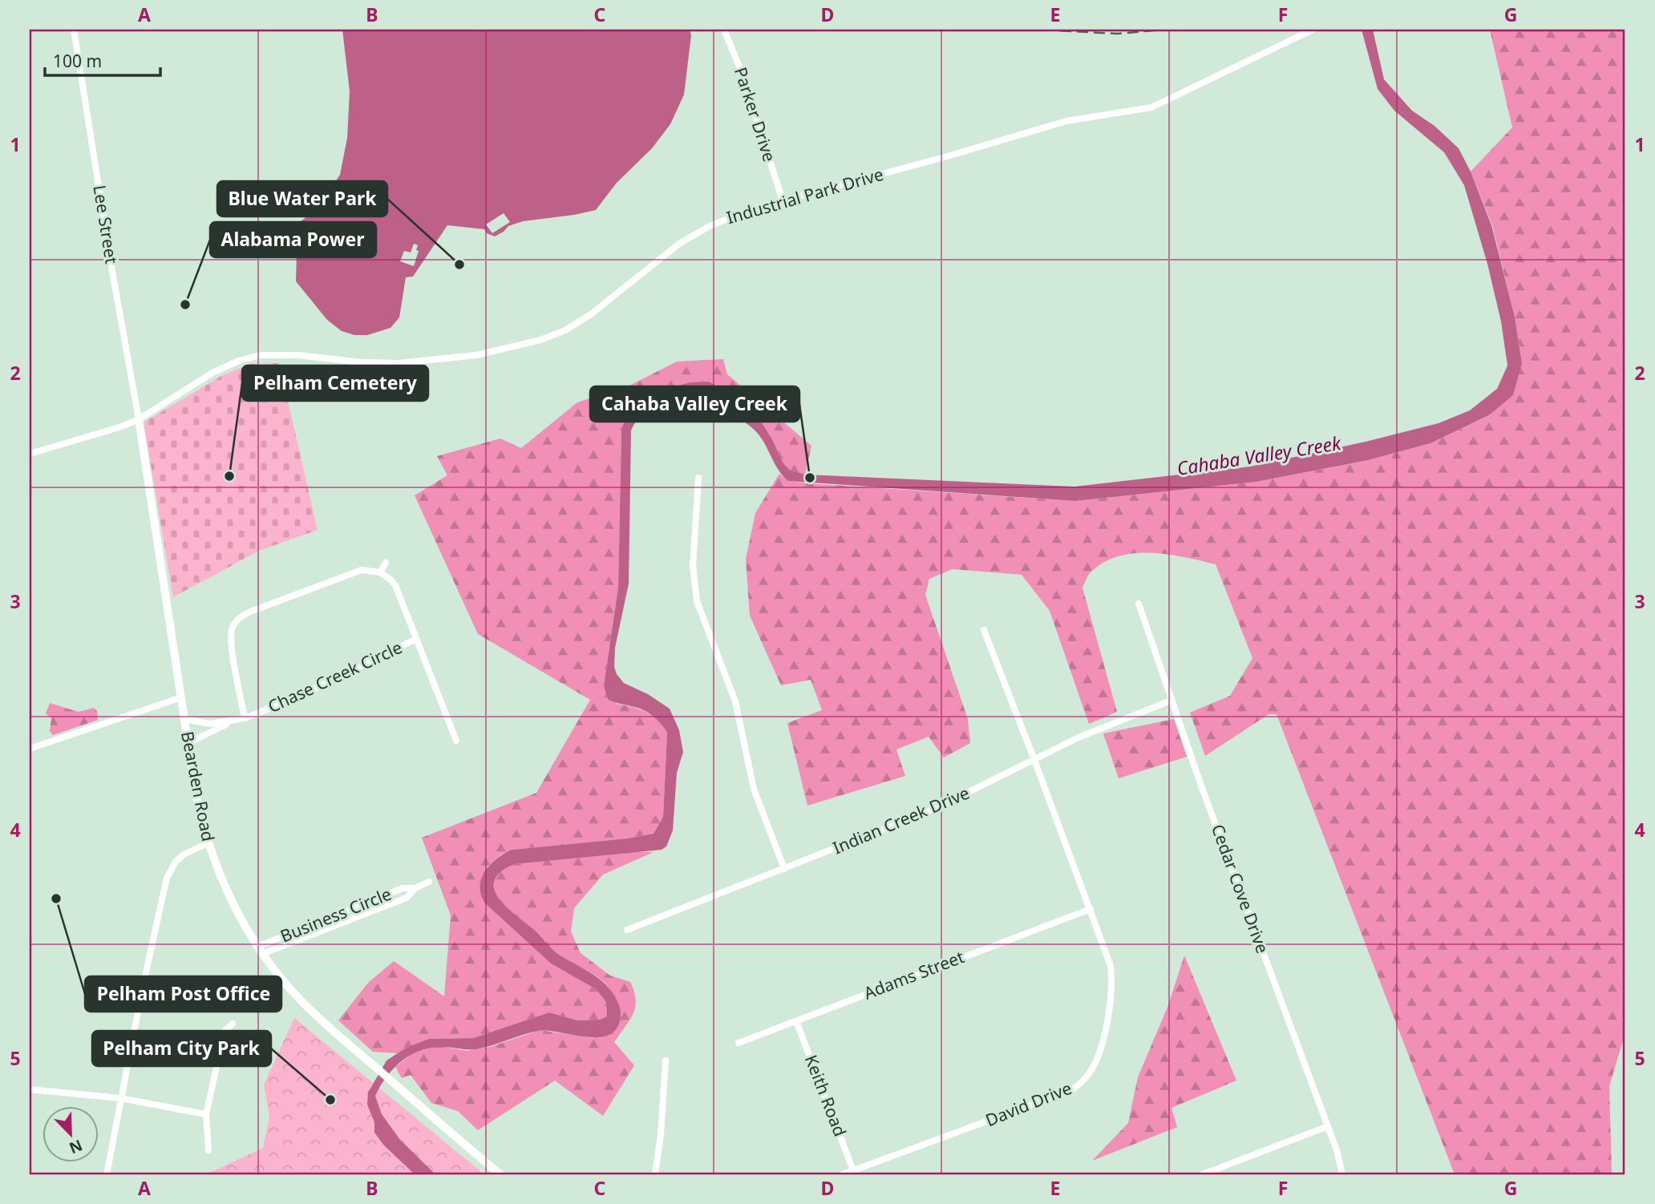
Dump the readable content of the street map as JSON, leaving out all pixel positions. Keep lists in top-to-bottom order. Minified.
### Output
{"streets":{"street":["Parker Drive","Industrial Park Drive","Lee Street","Chase Creek Circle","Bearden Road","Indian Creek Drive","Cedar Cove Drive","Business Circle","Adams Street","Keith Road","David Drive"]},"crossings":[["Parker Drive","Industrial Park Drive"],["Industrial Park Drive","Lee Street"],["Industrial Park Drive","Bearden Road"],["Lee Street","Bearden Road"],["Chase Creek Circle","Bearden Road"],["Bearden Road","Business Circle"],["Indian Creek Drive","Cedar Cove Drive"],["Indian Creek Drive","David Drive"],["Adams Street","Keith Road"],["Adams Street","David Drive"],["Keith Road","David Drive"]],"water":["Cahaba Valley Creek"],"places":["Blue Water Park","Alabama Power","Pelham Cemetery","Cahaba Valley Creek","Pelham Post Office","Pelham City Park"],"scale_bar":"100 m","north":"bottom right","grid":{"columns":["A","B","C","D","E","F","G"],"rows":["1","2","3","4","5"]}}
